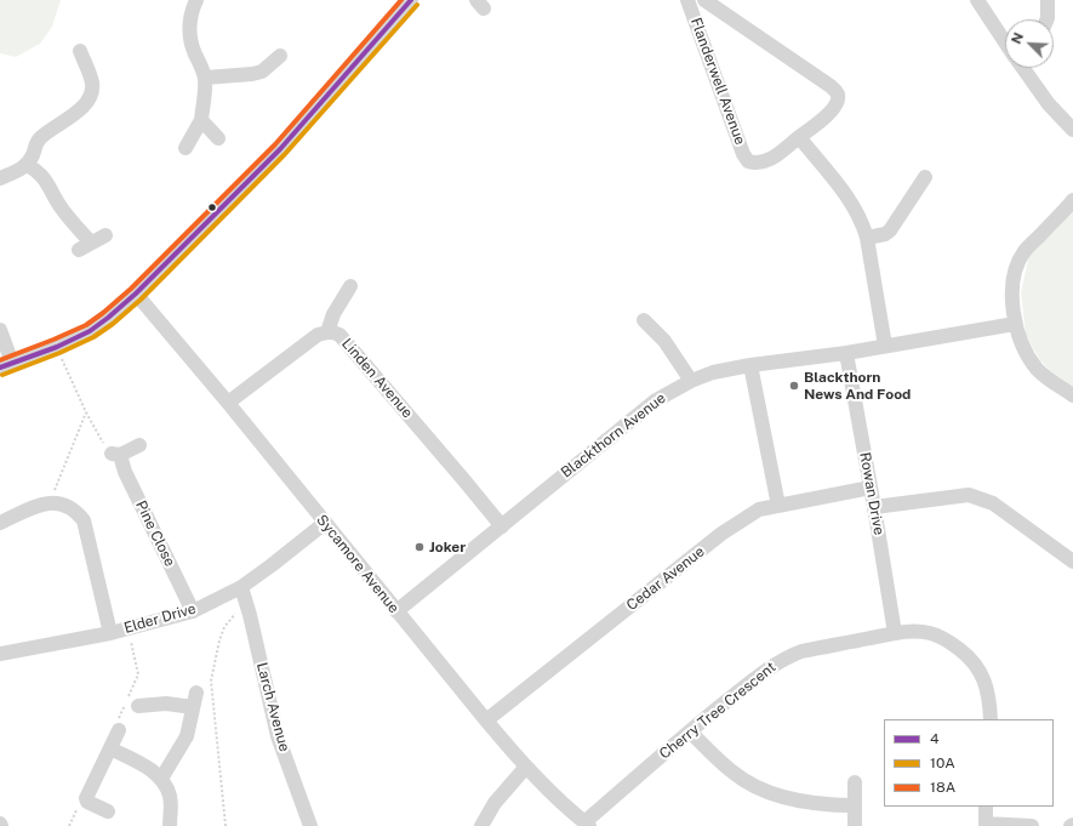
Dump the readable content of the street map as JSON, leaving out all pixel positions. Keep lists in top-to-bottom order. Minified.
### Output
{"streets":{"street":["Flanderwell Avenue","Linden Avenue","Blackthorn Avenue","Rowan Drive","Pine Close","Sycamore Avenue","Cedar Avenue","Elder Drive","Larch Avenue","Cherry Tree Crescent"]},"crossings":[["Linden Avenue","Blackthorn Avenue"],["Linden Avenue","Sycamore Avenue"],["Blackthorn Avenue","Rowan Drive"],["Blackthorn Avenue","Sycamore Avenue"],["Rowan Drive","Cedar Avenue"],["Rowan Drive","Cherry Tree Crescent"],["Pine Close","Elder Drive"],["Sycamore Avenue","Cedar Avenue"],["Sycamore Avenue","Elder Drive"],["Sycamore Avenue","Cherry Tree Crescent"],["Elder Drive","Larch Avenue"]],"places":["Blackthorn News And Food","Joker"],"lines":["transit line 4","transit line 18A","transit line 10A"],"legend":["4","10A","18A"],"north":"top left"}
